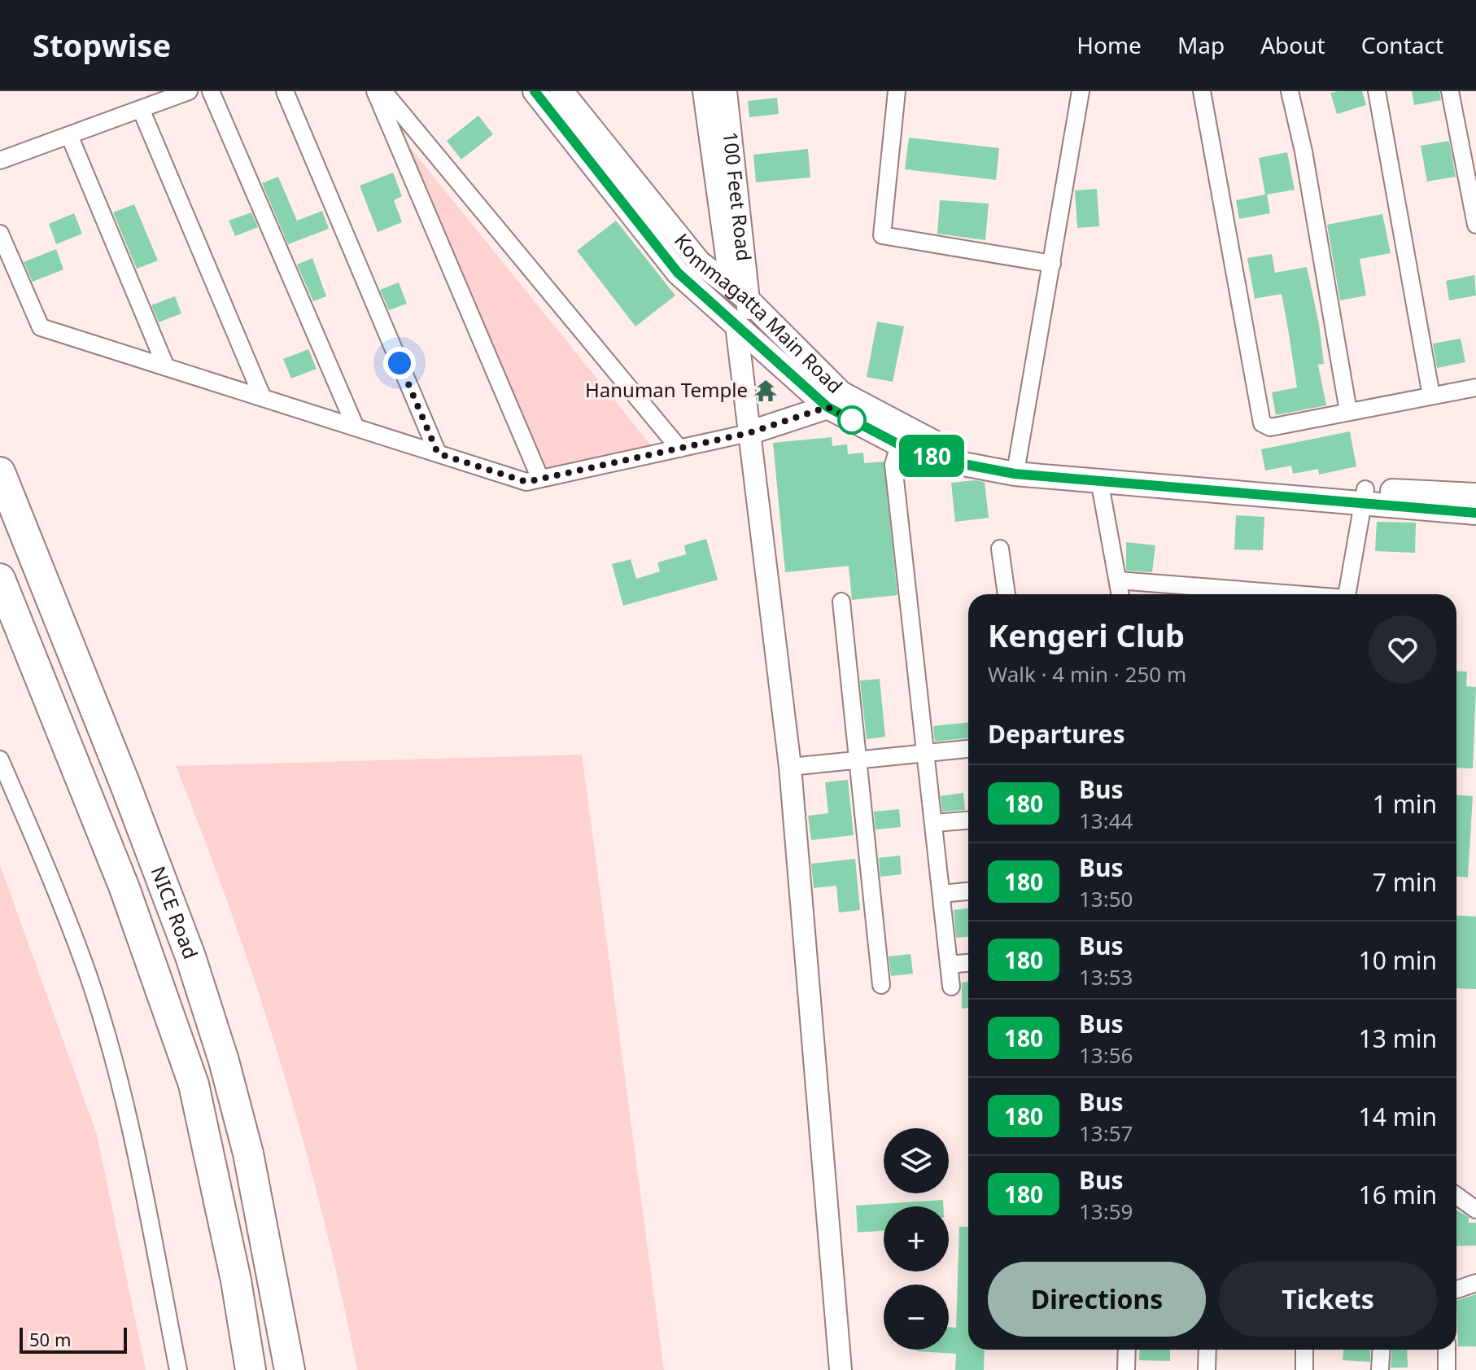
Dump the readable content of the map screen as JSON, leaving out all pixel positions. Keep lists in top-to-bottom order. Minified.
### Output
{"streets":{"highway":["NICE Road"],"main road":["100 Feet Road","Kommagatta Main Road"]},"crossings":[["100 Feet Road","Kommagatta Main Road"]],"places":{"temple":["Hanuman Temple"]},"lines":["bus line 180"],"scale_bar":"50 m","page":{"header":"Stopwise","nav":["Home","Map","About","Contact"],"on_map":"180","heading":[["Kengeri Club","Walk · 4 min · 250 m"],"Departures"],"list":[{"mark":"180","name":"Bus","note":"13:44","value":"1 min"},{"mark":"180","name":"Bus","note":"13:50","value":"7 min"},{"mark":"180","name":"Bus","note":"13:53","value":"10 min"},{"mark":"180","name":"Bus","note":"13:56","value":"13 min"},{"mark":"180","name":"Bus","note":"13:57","value":"14 min"},{"mark":"180","name":"Bus","note":"13:59","value":"16 min"}],"map_buttons":["+","−"],"buttons":["Directions","Tickets"],"scale":"50 m"}}
